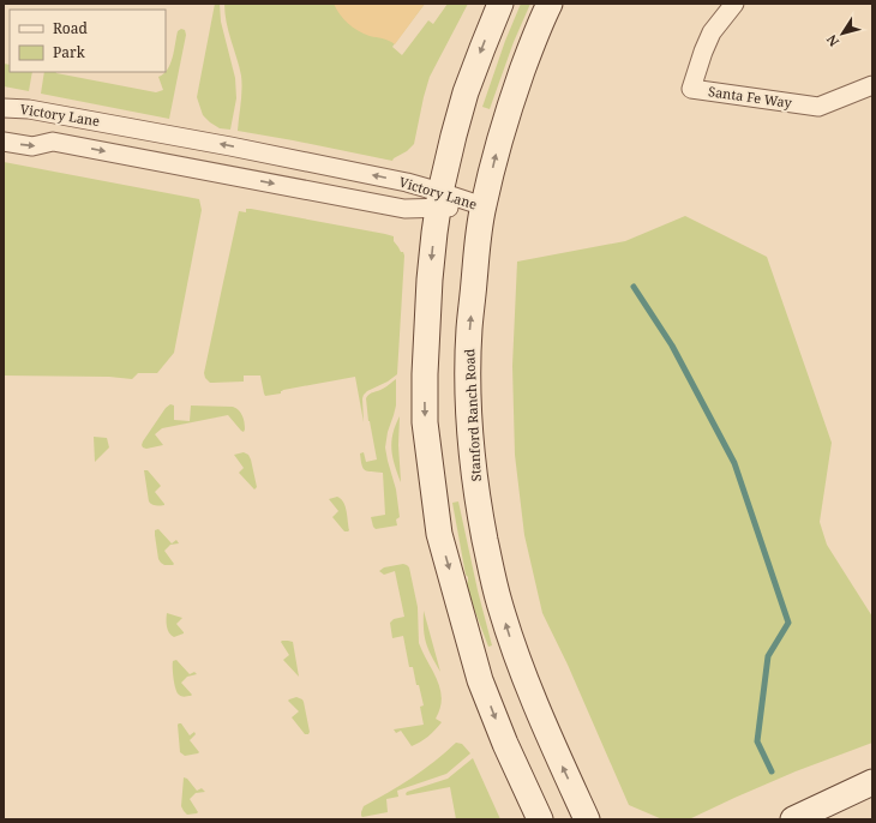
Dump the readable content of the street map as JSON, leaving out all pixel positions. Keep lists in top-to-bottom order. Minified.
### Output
{"streets":{"main road":["Stanford Ranch Road"],"street":["Santa Fe Way","Victory Lane"]},"crossings":[["Victory Lane","Stanford Ranch Road"]],"legend":["Road","Park"],"north":"bottom left"}
